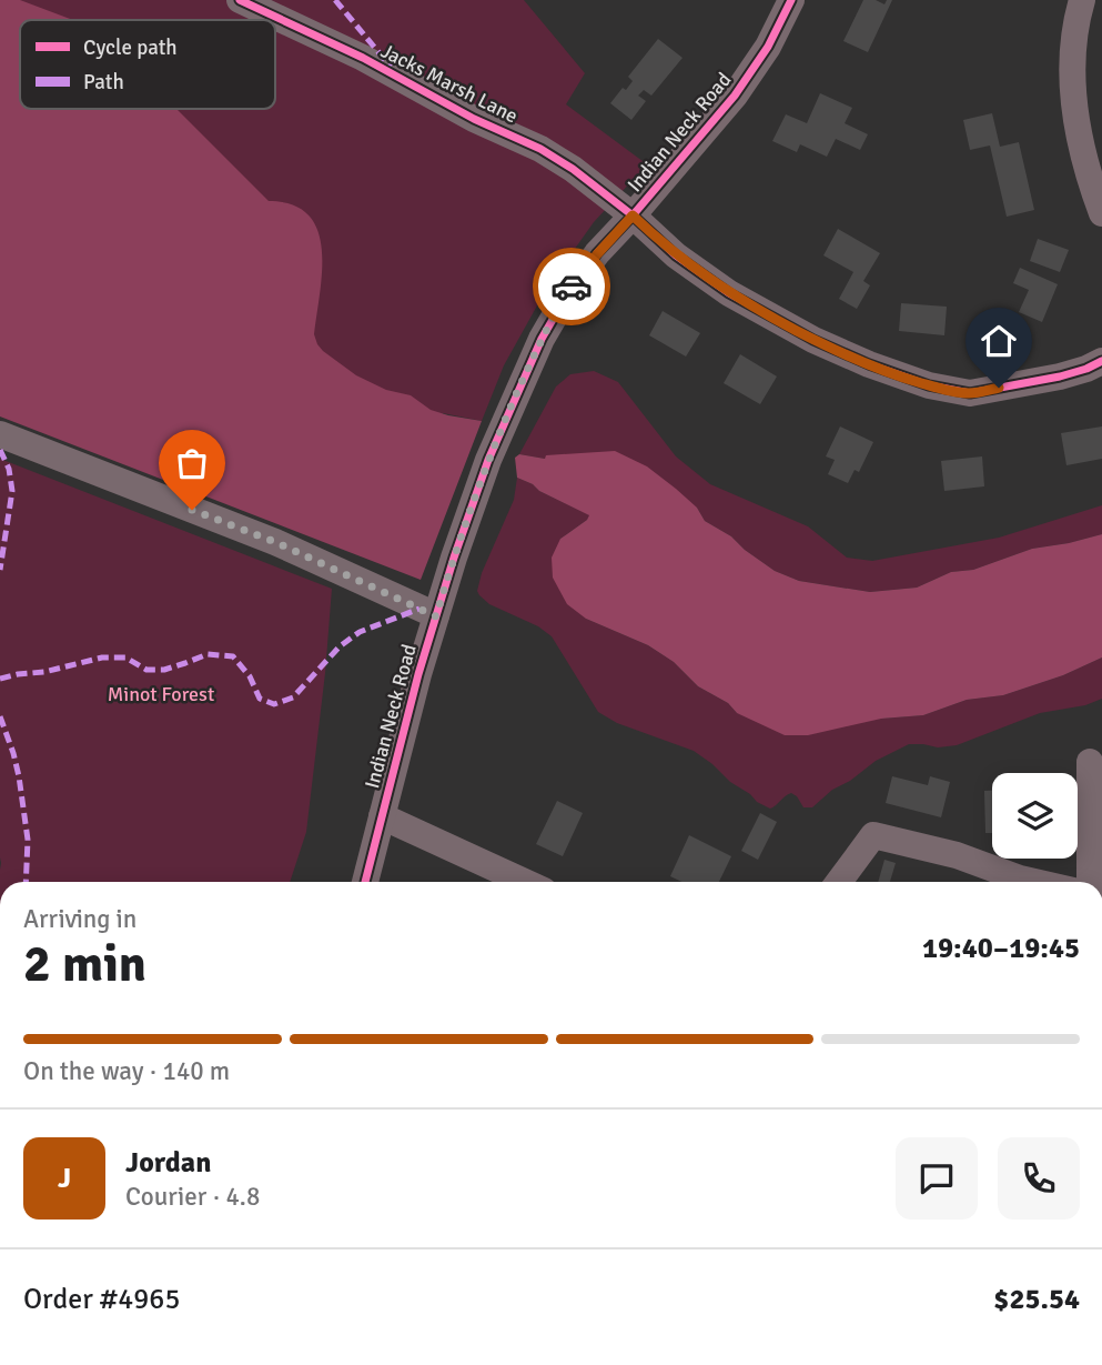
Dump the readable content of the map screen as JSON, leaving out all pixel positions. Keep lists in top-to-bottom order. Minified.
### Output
{"streets":{"street":["Jacks Marsh Lane","Indian Neck Road"]},"crossings":[["Jacks Marsh Lane","Indian Neck Road"]],"parks":["Minot Forest"],"legend":["Cycle path","Path"],"page":{"heading":["2 min","Arriving in","19:40–19:45"],"panel":["Jordan","Courier · 4.8","Order #4965","$25.54"],"bar":"On the way · 140 m","round":"J"}}
